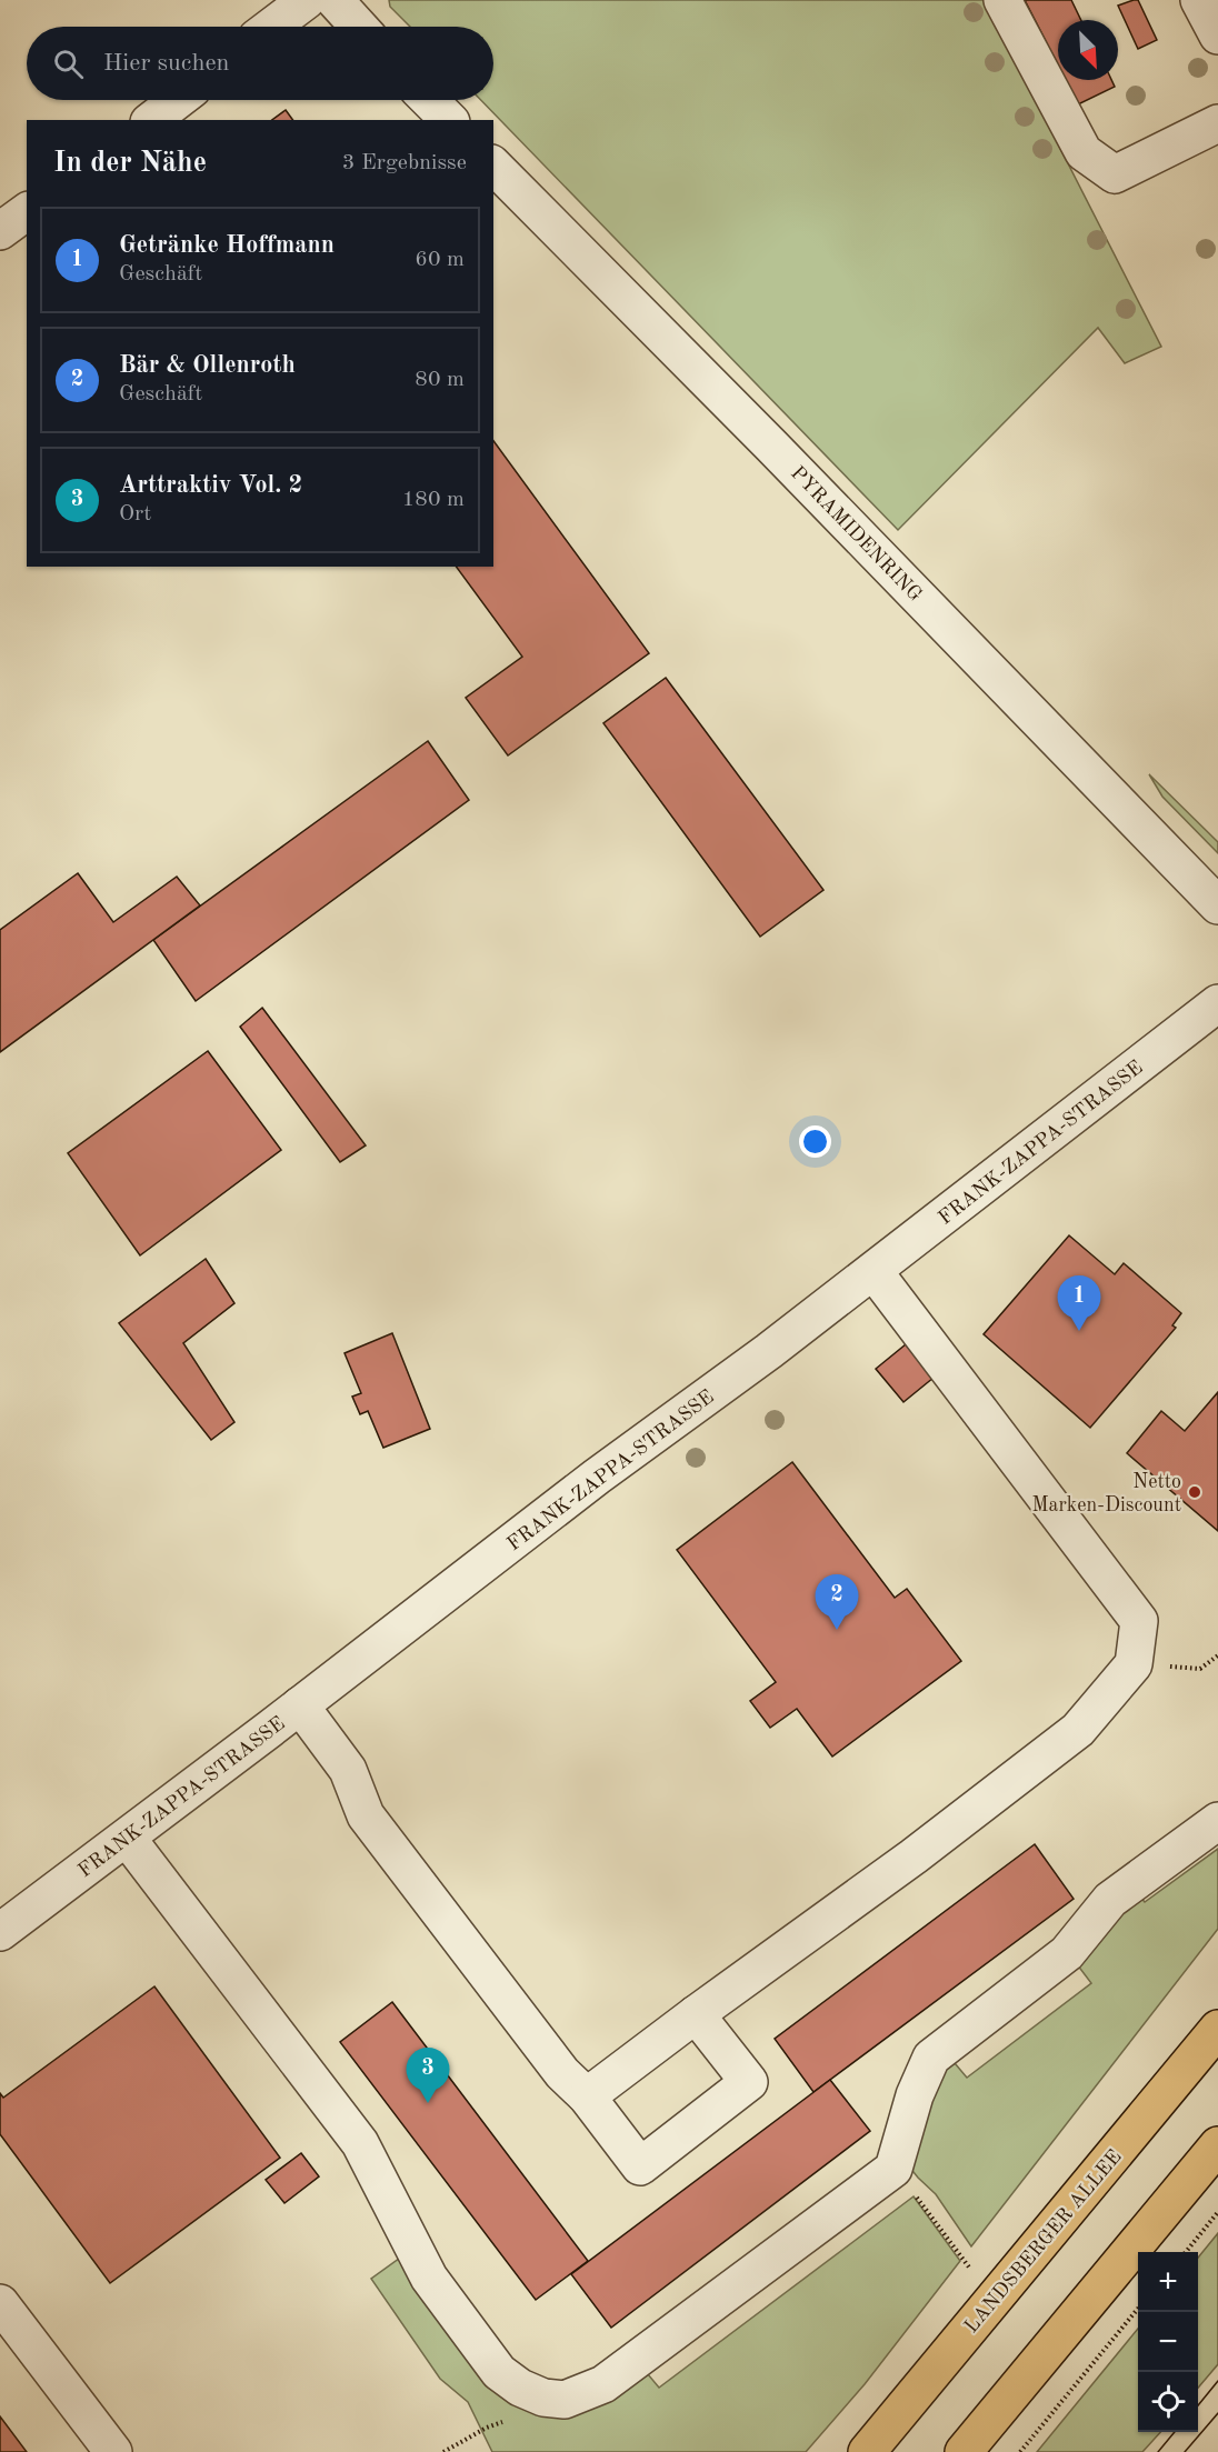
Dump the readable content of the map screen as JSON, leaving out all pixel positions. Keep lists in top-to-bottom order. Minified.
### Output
{"streets":{"main road":["LANDSBERGER ALLEE"],"street":["PYRAMIDENRING","FRANK-ZAPPA-STRASSE"]},"places":["Netto Marken-Discount"],"north":"bottom right","page":{"search":"Hier suchen","heading":["In der Nähe","3 Ergebnisse"],"list":[{"mark":"1","name":"Getränke Hoffmann","note":"Geschäft","value":"60 m"},{"mark":"2","name":"Bär & Ollenroth","note":"Geschäft","value":"80 m"},{"mark":"3","name":"Arttraktiv Vol. 2","note":"Ort","value":"180 m"}],"pins":["1","2","3"],"map_buttons":["+","−"]}}
